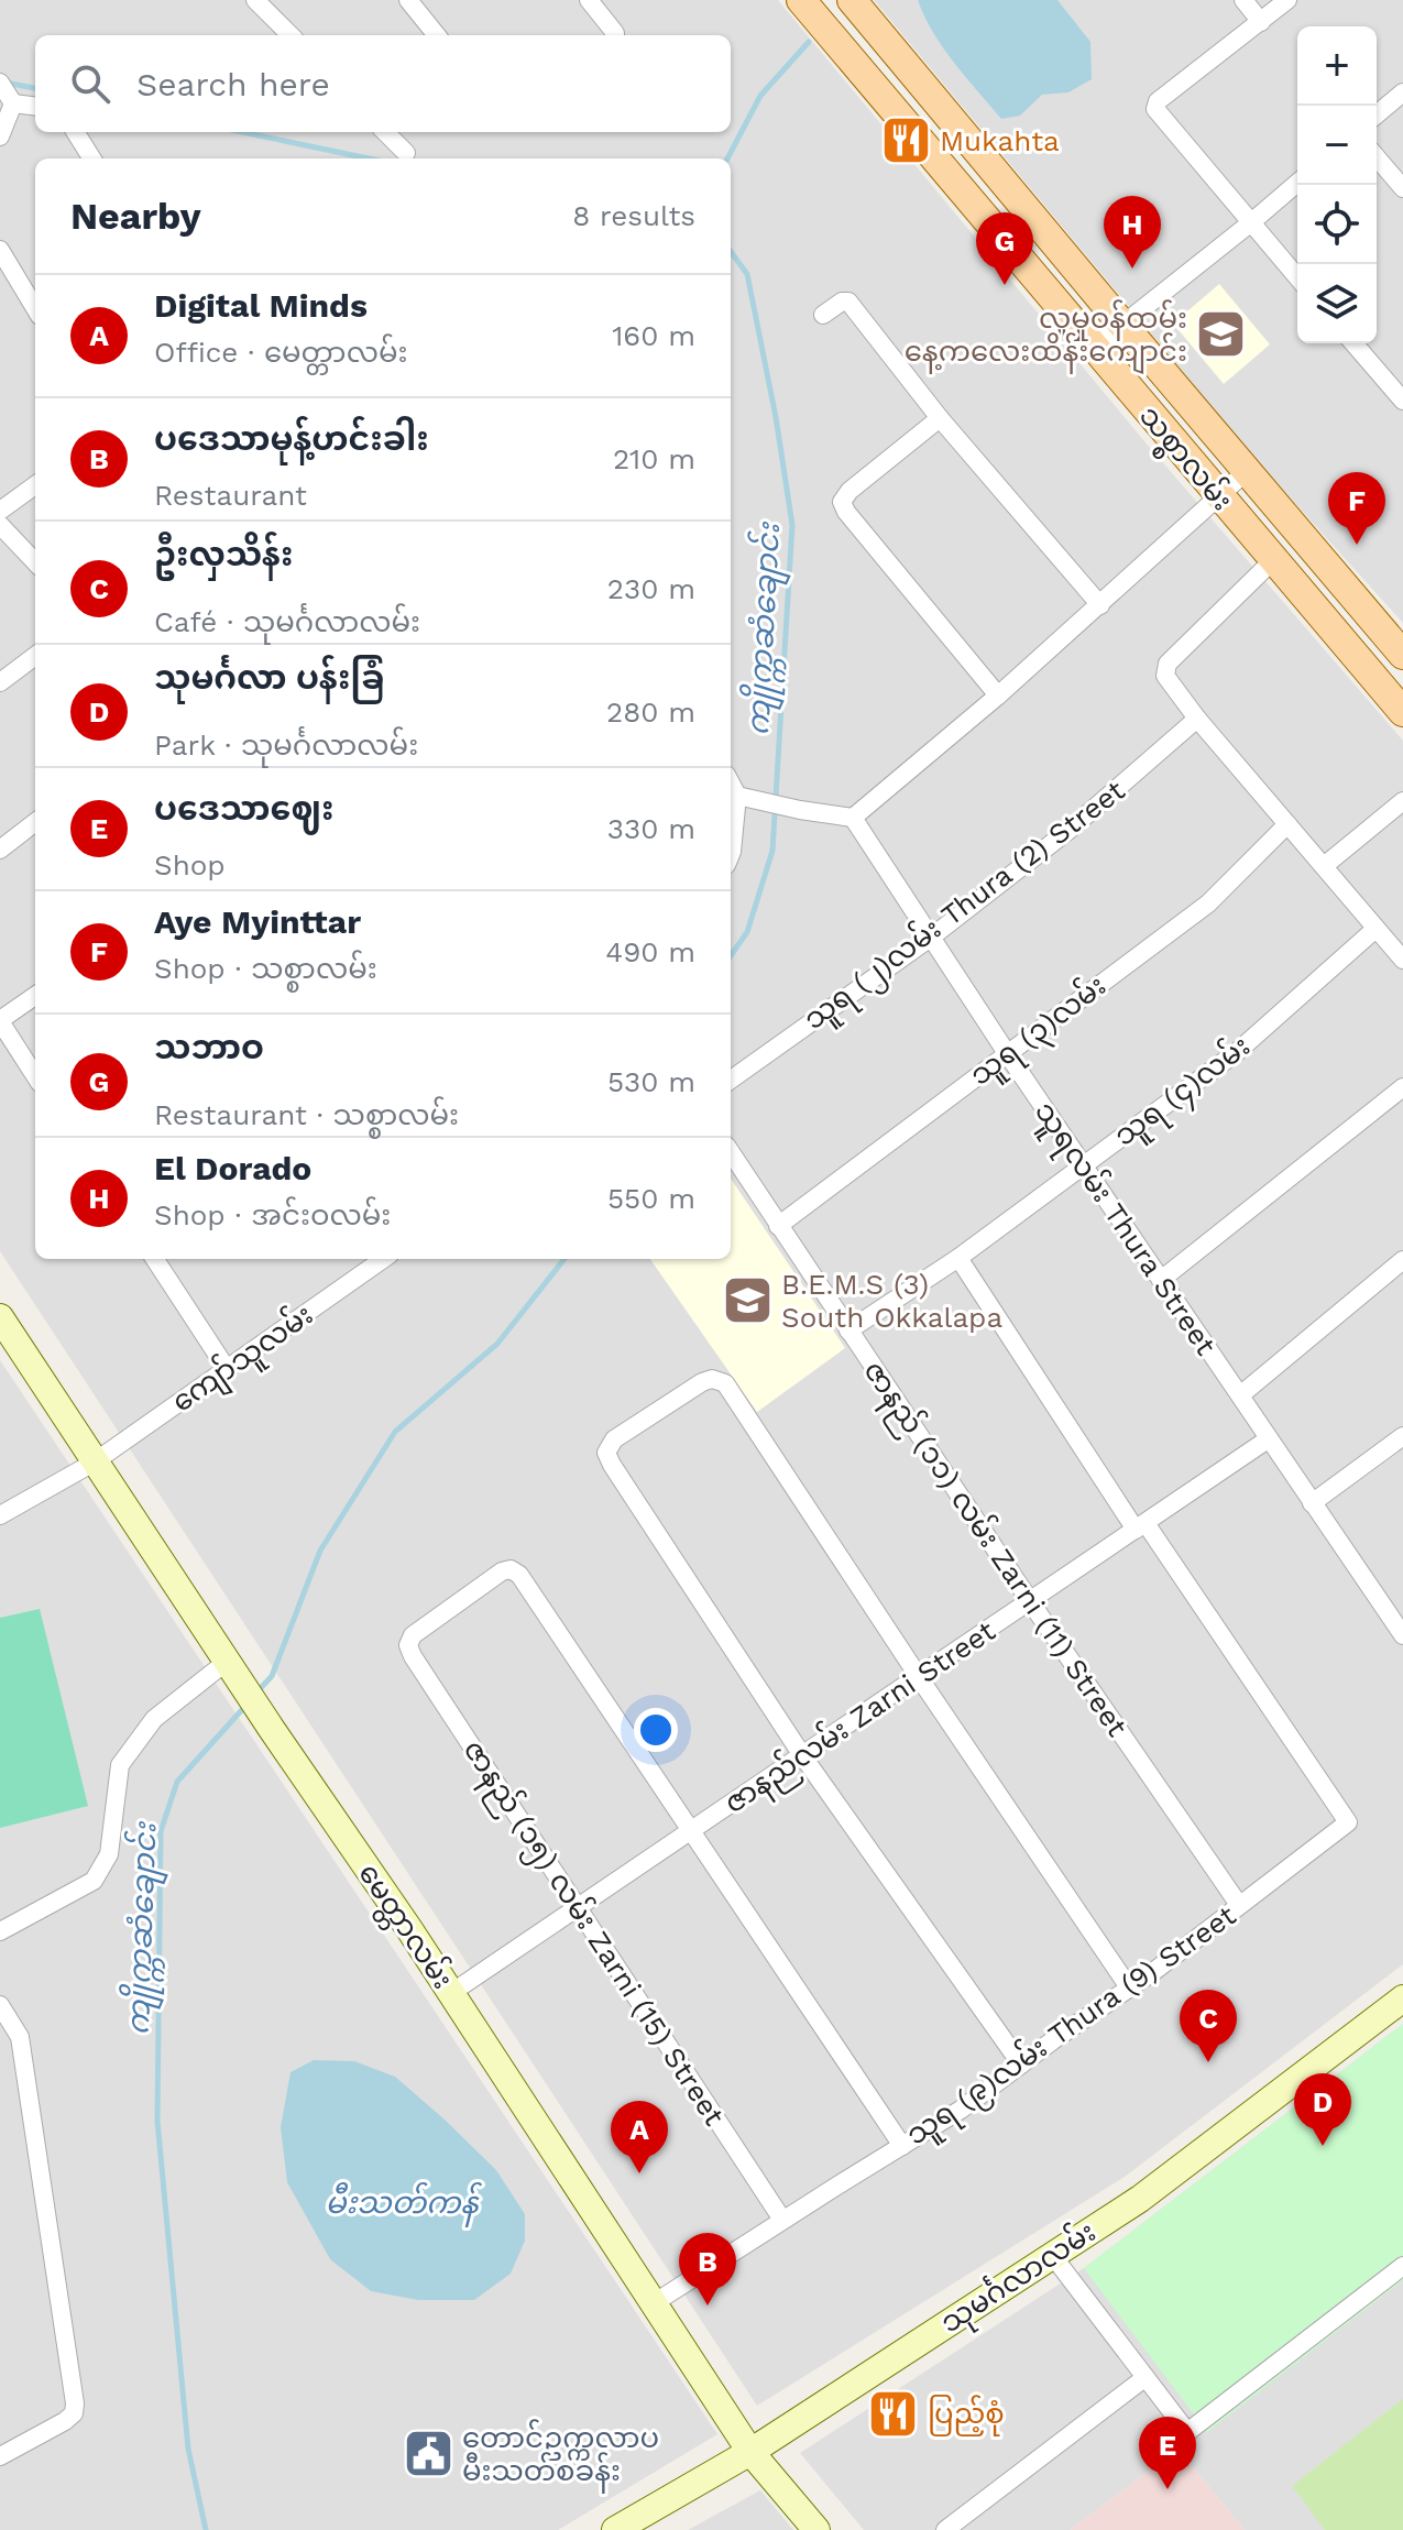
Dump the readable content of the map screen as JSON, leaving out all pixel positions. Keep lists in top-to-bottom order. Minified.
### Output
{"streets":{"main road":["သစ္စာလမ်း","မေတ္တာလမ်း","သုမင်္ဂလာလမ်း"],"street":["သူရ (၂)လမ်း Thura (2) Street","သူရ (၃)လမ်း","သူရ (၄)လမ်း","သူရလမ်း Thura Street","ကျော်သူလမ်း","ဇာနည် (၁၁) လမ်း Zarni (11) Street","ဇာနည်လမ်း Zarni Street","ဇာနည် (၁၅) လမ်း Zarni (15) Street","သူရ (၉)လမ်း Thura (9) Street"]},"crossings":[["သူရ (၂)လမ်း Thura (2) Street","သူရလမ်း Thura Street"],["သူရ (၃)လမ်း","သူရလမ်း Thura Street"],["သူရ (၃)လမ်း","ဇာနည် (၁၁) လမ်း Zarni (11) Street"],["သူရ (၄)လမ်း","သူရလမ်း Thura Street"],["သူရ (၄)လမ်း","ဇာနည် (၁၁) လမ်း Zarni (11) Street"],["သူရလမ်း Thura Street","ဇာနည်လမ်း Zarni Street"],["ကျော်သူလမ်း","မေတ္တာလမ်း"],["ဇာနည် (၁၁) လမ်း Zarni (11) Street","ဇာနည်လမ်း Zarni Street"],["ဇာနည် (၁၁) လမ်း Zarni (11) Street","သူရ (၉)လမ်း Thura (9) Street"],["ဇာနည်လမ်း Zarni Street","မေတ္တာလမ်း"],["ဇာနည်လမ်း Zarni Street","ဇာနည် (၁၅) လမ်း Zarni (15) Street"],["ဇာနည်လမ်း Zarni Street","သူရ (၉)လမ်း Thura (9) Street"],["မေတ္တာလမ်း","သူရ (၉)လမ်း Thura (9) Street"],["မေတ္တာလမ်း","သုမင်္ဂလာလမ်း"],["ဇာနည် (၁၅) လမ်း Zarni (15) Street","သူရ (၉)လမ်း Thura (9) Street"]],"water":["ကျိုက္ကဆံချောင်း","မီးသတ်ကန်"],"places":{"restaurant":["Mukahta","ပြည့်စုံ"],"school or university":["လူမှုဝန်ထမ်း နေ့ကလေးထိန်းကျောင်း","B.E.M.S (3) South Okkalapa"],"public building":["တောင်ဥက္ကလာပ မီးသတ်စခန်း"]},"page":{"map_buttons":["+","−"],"search":"Search here","heading":["Nearby","8 results"],"pins":["H","G","F","C","D","A","B","E"],"list":[{"mark":"A","name":"Digital Minds","note":"Office · မေတ္တာလမ်း","value":"160 m"},{"mark":"B","name":"ပဒေသာမုန့်ဟင်းခါး","note":"Restaurant","value":"210 m"},{"mark":"C","name":"ဦးလှသိန်း","note":"Café · သုမင်္ဂလာလမ်း","value":"230 m"},{"mark":"D","name":"သုမင်္ဂလာ ပန်းခြံ","note":"Park · သုမင်္ဂလာလမ်း","value":"280 m"},{"mark":"E","name":"ပဒေသာဈေး","note":"Shop","value":"330 m"},{"mark":"F","name":"Aye Myinttar","note":"Shop · သစ္စာလမ်း","value":"490 m"},{"mark":"G","name":"သဘာဝ","note":"Restaurant · သစ္စာလမ်း","value":"530 m"},{"mark":"H","name":"El Dorado","note":"Shop · အင်းဝလမ်း","value":"550 m"}]}}
